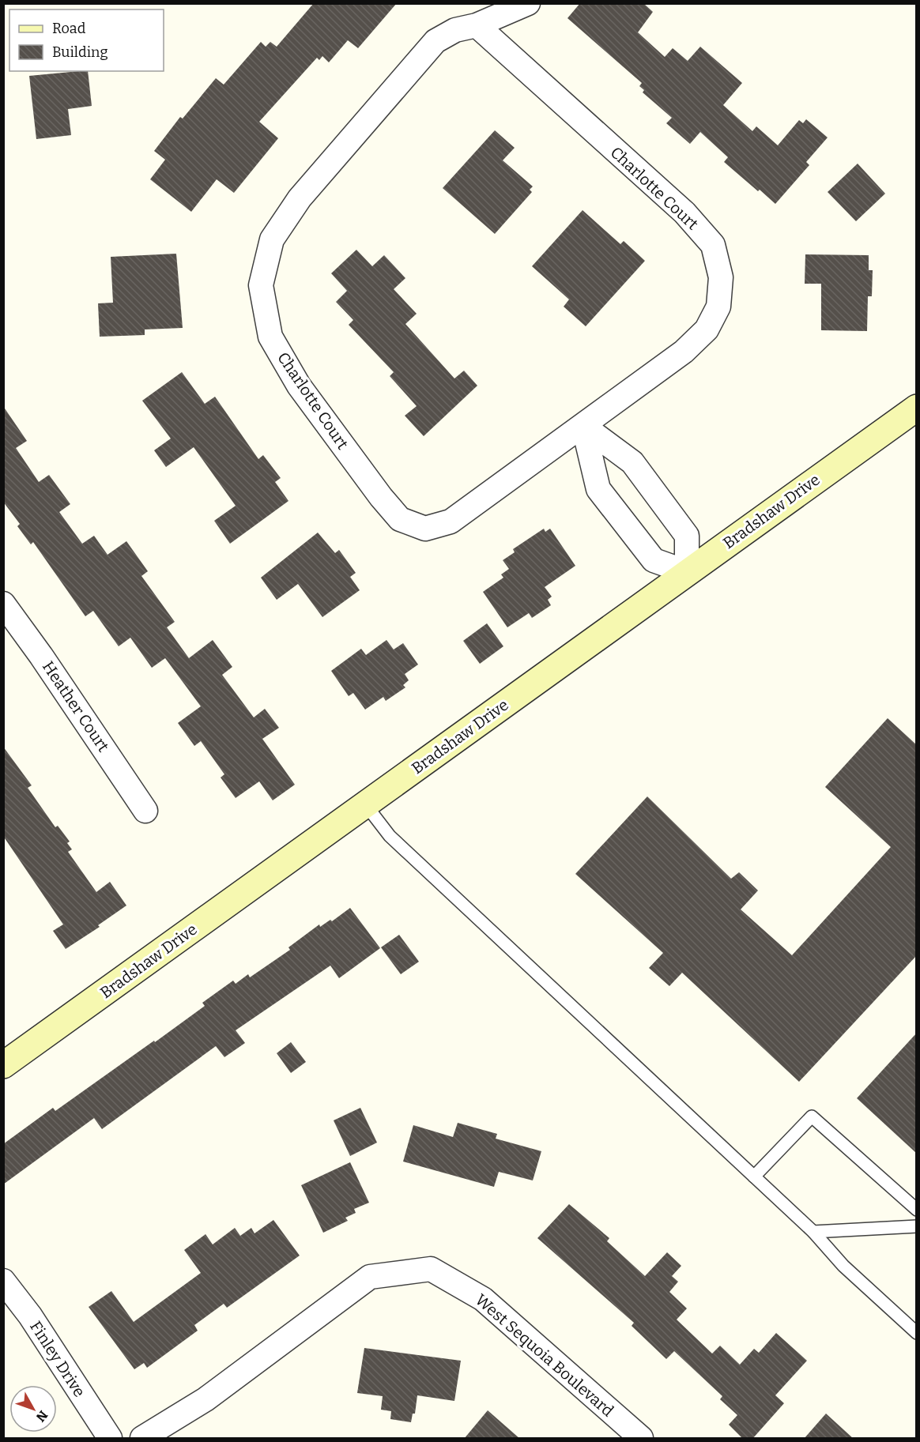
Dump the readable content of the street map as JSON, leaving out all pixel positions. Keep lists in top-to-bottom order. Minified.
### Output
{"streets":{"street":["Charlotte Court","Bradshaw Drive","Heather Court","West Sequoia Boulevard","Finley Drive"]},"legend":["Road","Building"],"north":"bottom right"}
